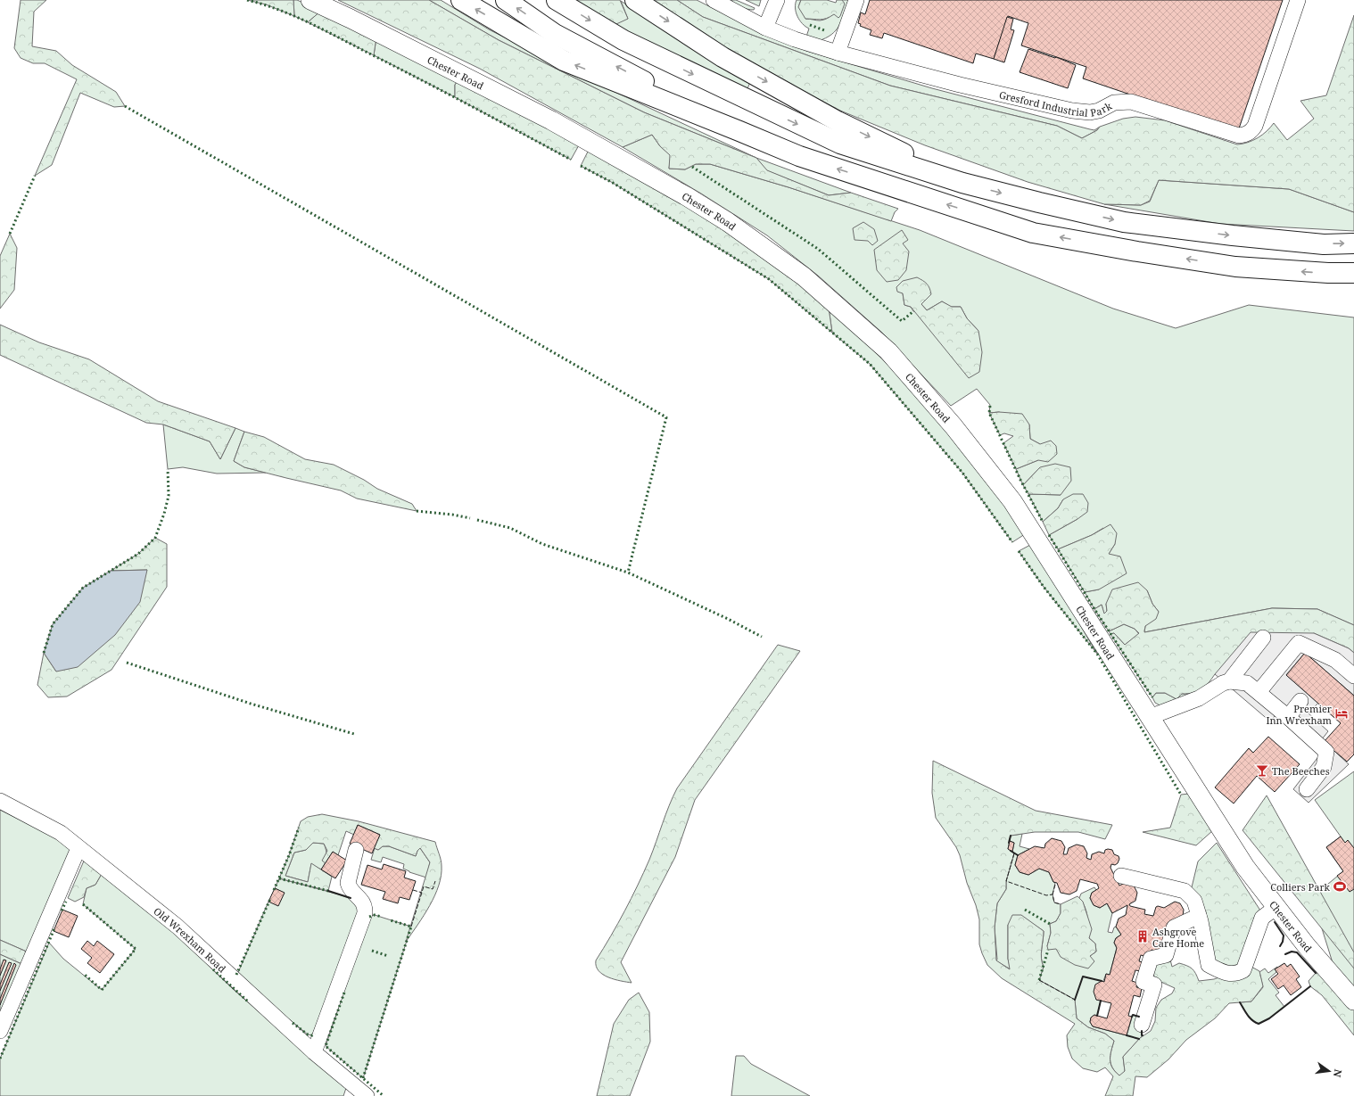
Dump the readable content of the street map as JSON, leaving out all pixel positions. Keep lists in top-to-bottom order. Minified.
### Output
{"streets":{"main road":["Chester Road"],"street":["Gresford Industrial Park","Old Wrexham Road"]},"places":{"hotel":["Premier Inn Wrexham"],"bar":["The Beeches"],"sports":["Colliers Park"],"building":["Ashgrove Care Home"]},"north":"right"}
